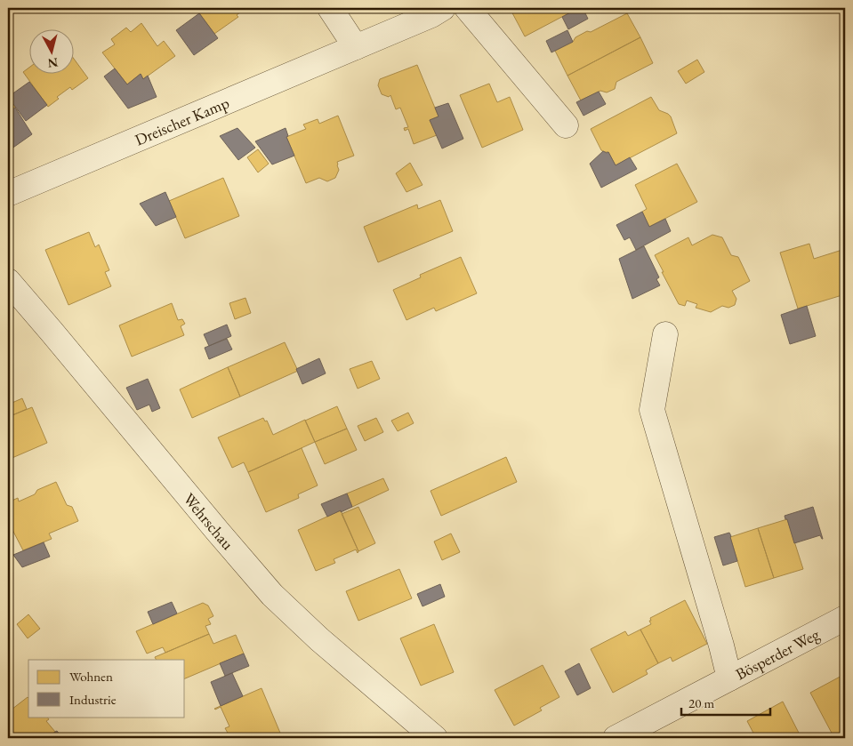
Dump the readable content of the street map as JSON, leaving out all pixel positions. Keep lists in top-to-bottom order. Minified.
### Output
{"streets":{"street":["Dreischer Kamp","Wehrschau","Bösperder Weg"]},"legend":["Wohnen","Industrie"],"scale_bar":"20 m","north":"bottom"}
